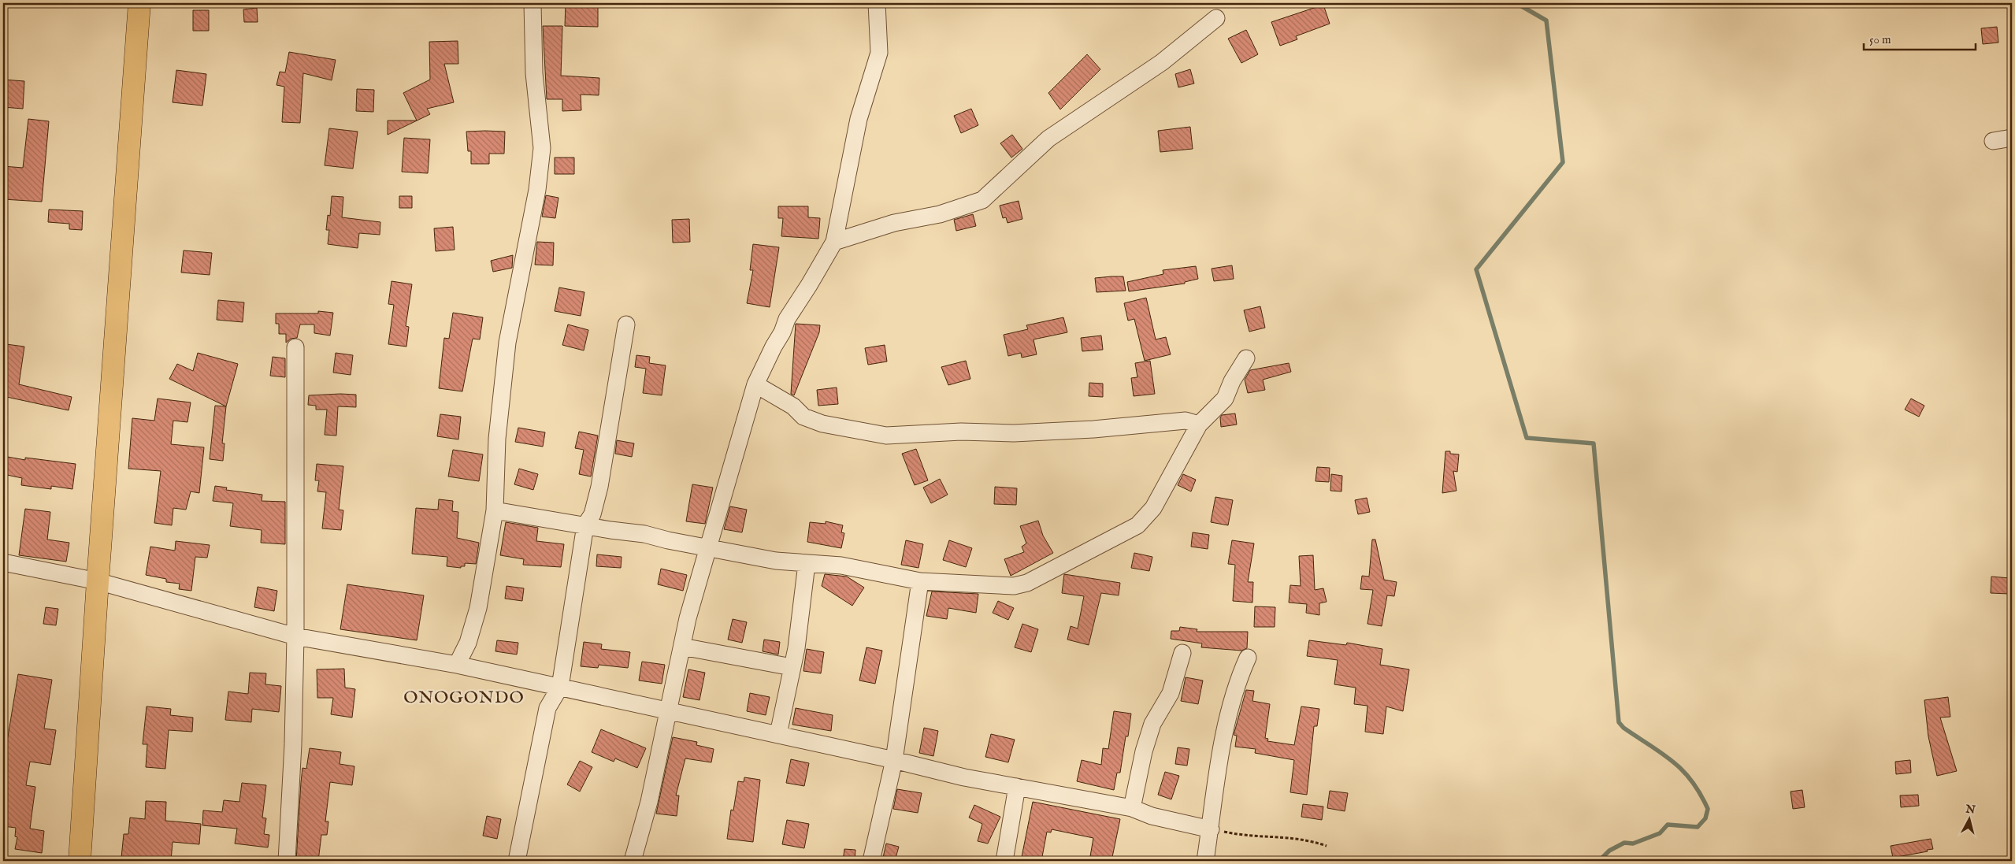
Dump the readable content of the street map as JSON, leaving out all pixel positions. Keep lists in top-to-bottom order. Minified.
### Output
{"districts":["ONOGONDO"],"scale_bar":"50 m","north":"top"}
